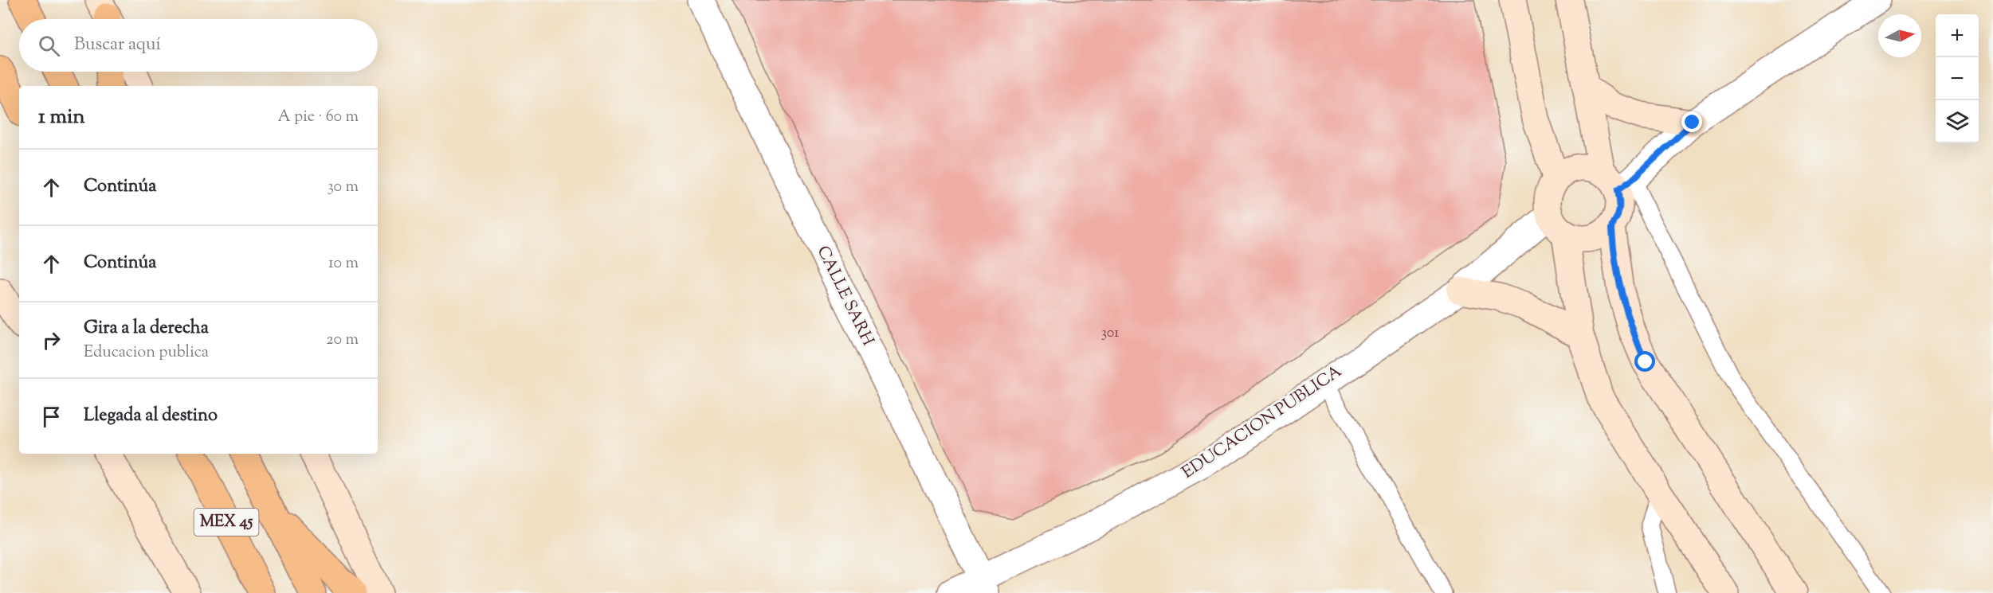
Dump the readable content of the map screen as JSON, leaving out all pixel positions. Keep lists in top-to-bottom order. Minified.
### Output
{"streets":{"main road":["MEX 45"],"street":["CALLE SARH","EDUCACION PUBLICA"]},"crossings":[["CALLE SARH","EDUCACION PUBLICA"]],"house_numbers":["301"],"north":"right","page":{"map_buttons":["+","−"],"search":"Buscar aquí","heading":["1 min","A pie · 60 m"],"list":[["Continúa","30 m"],["Continúa","10 m"],["Gira a la derecha","Educacion publica","20 m"],"Llegada al destino"]}}
